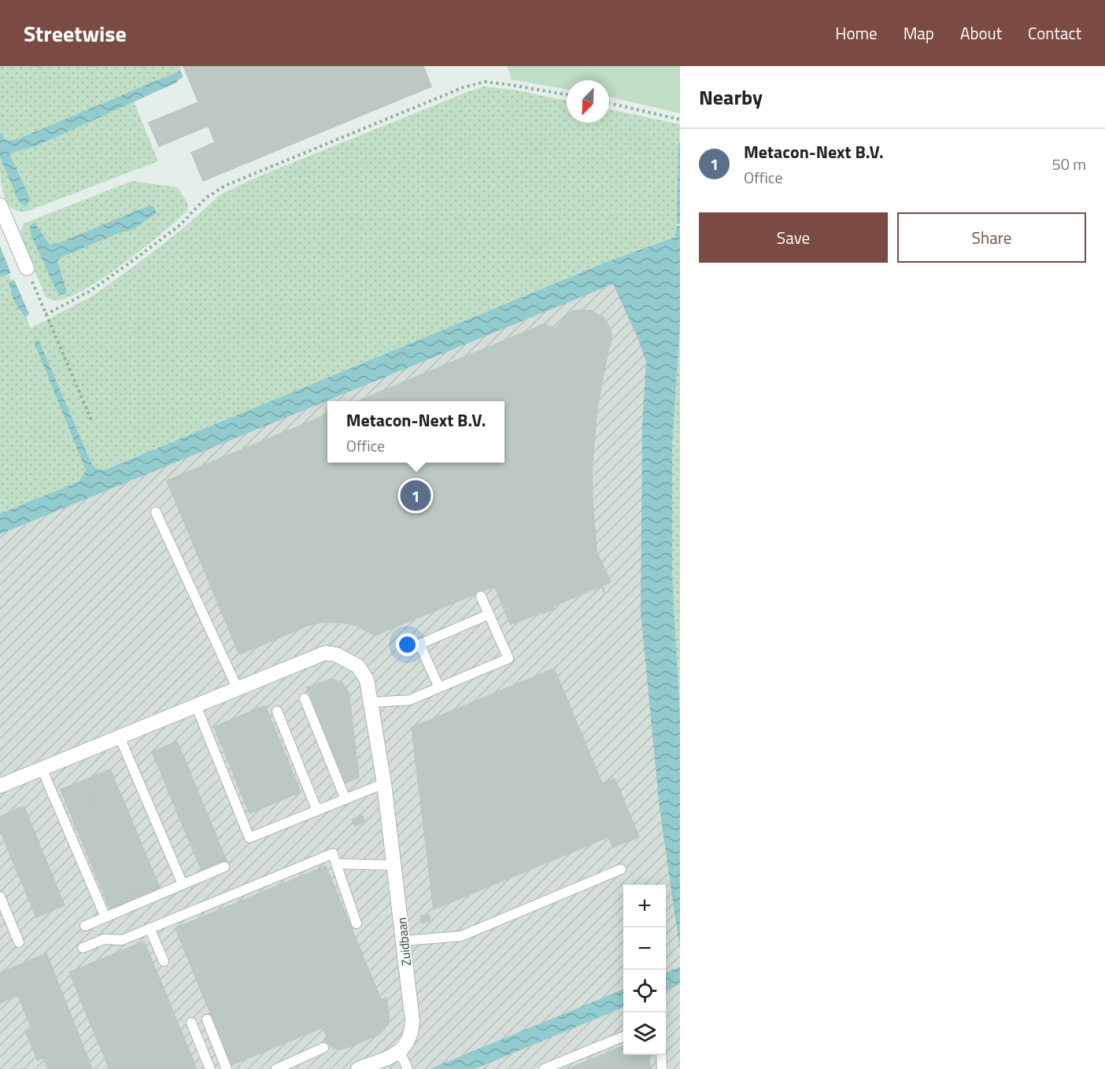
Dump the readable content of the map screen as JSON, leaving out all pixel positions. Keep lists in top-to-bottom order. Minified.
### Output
{"streets":{"street":["Zuidbaan"]},"north":"bottom left","page":{"header":"Streetwise","nav":["Home","Map","About","Contact"],"heading":"Nearby","list":[{"mark":"1","name":"Metacon-Next B.V.","note":"Office","value":"50 m"}],"buttons":["Save","Share"],"popup":["Metacon-Next B.V.","Office"],"pins":"1","map_buttons":["+","−"]}}
